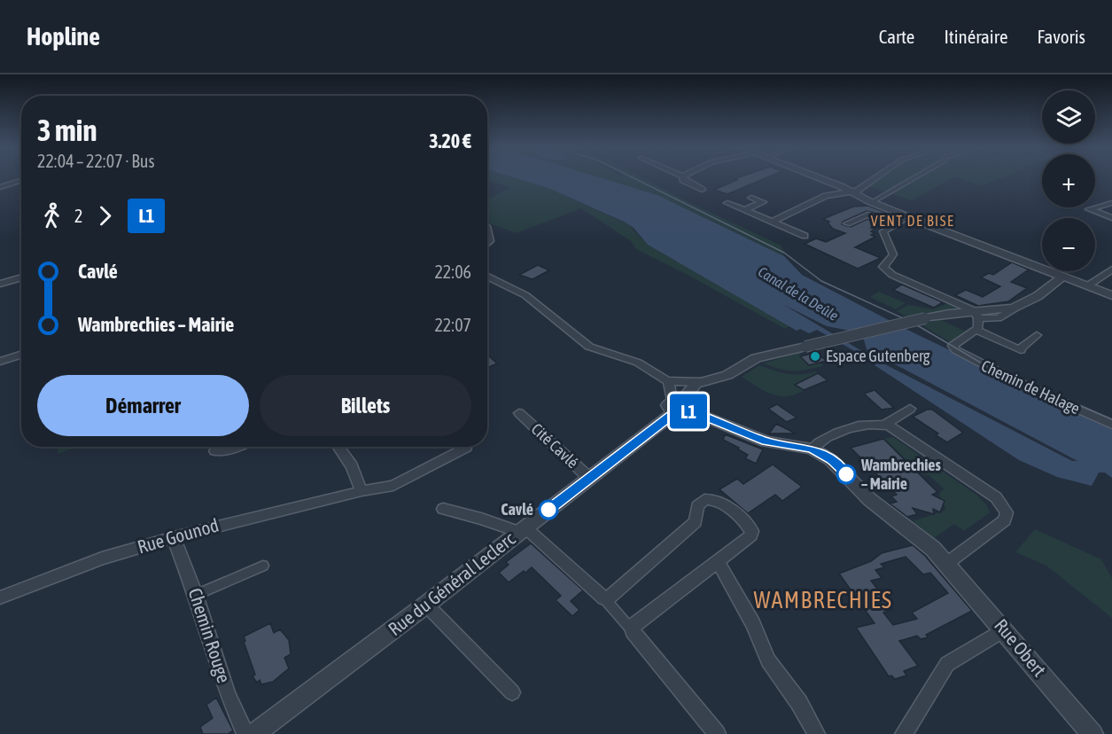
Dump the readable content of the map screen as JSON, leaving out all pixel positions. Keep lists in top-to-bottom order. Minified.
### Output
{"streets":{"street":["Chemin de Halage","Cité Cavlé","Rue Gounod","Rue du Général Leclerc","Chemin Rouge","Rue Obert"]},"crossings":[["Cité Cavlé","Rue du Général Leclerc"],["Rue Gounod","Chemin Rouge"]],"districts":["VENT DE BISE","WAMBRECHIES"],"water":["Canal de la Deûle"],"places":["Espace Gutenberg","Wambrechies – Mairie","Cavlé"],"lines":["bus line L1"],"page":{"header":"Hopline","nav":["Carte","Itinéraire","Favoris"],"on_map":"L1","map_buttons":["+","−"],"heading":["3 min","22:04 – 22:07 · Bus","3.20 €"],"legs":["2","L1"],"list":[{"name":"Cavlé","value":"22:06"},{"name":"Wambrechies – Mairie","value":"22:07"}],"buttons":["Démarrer","Billets"]}}
